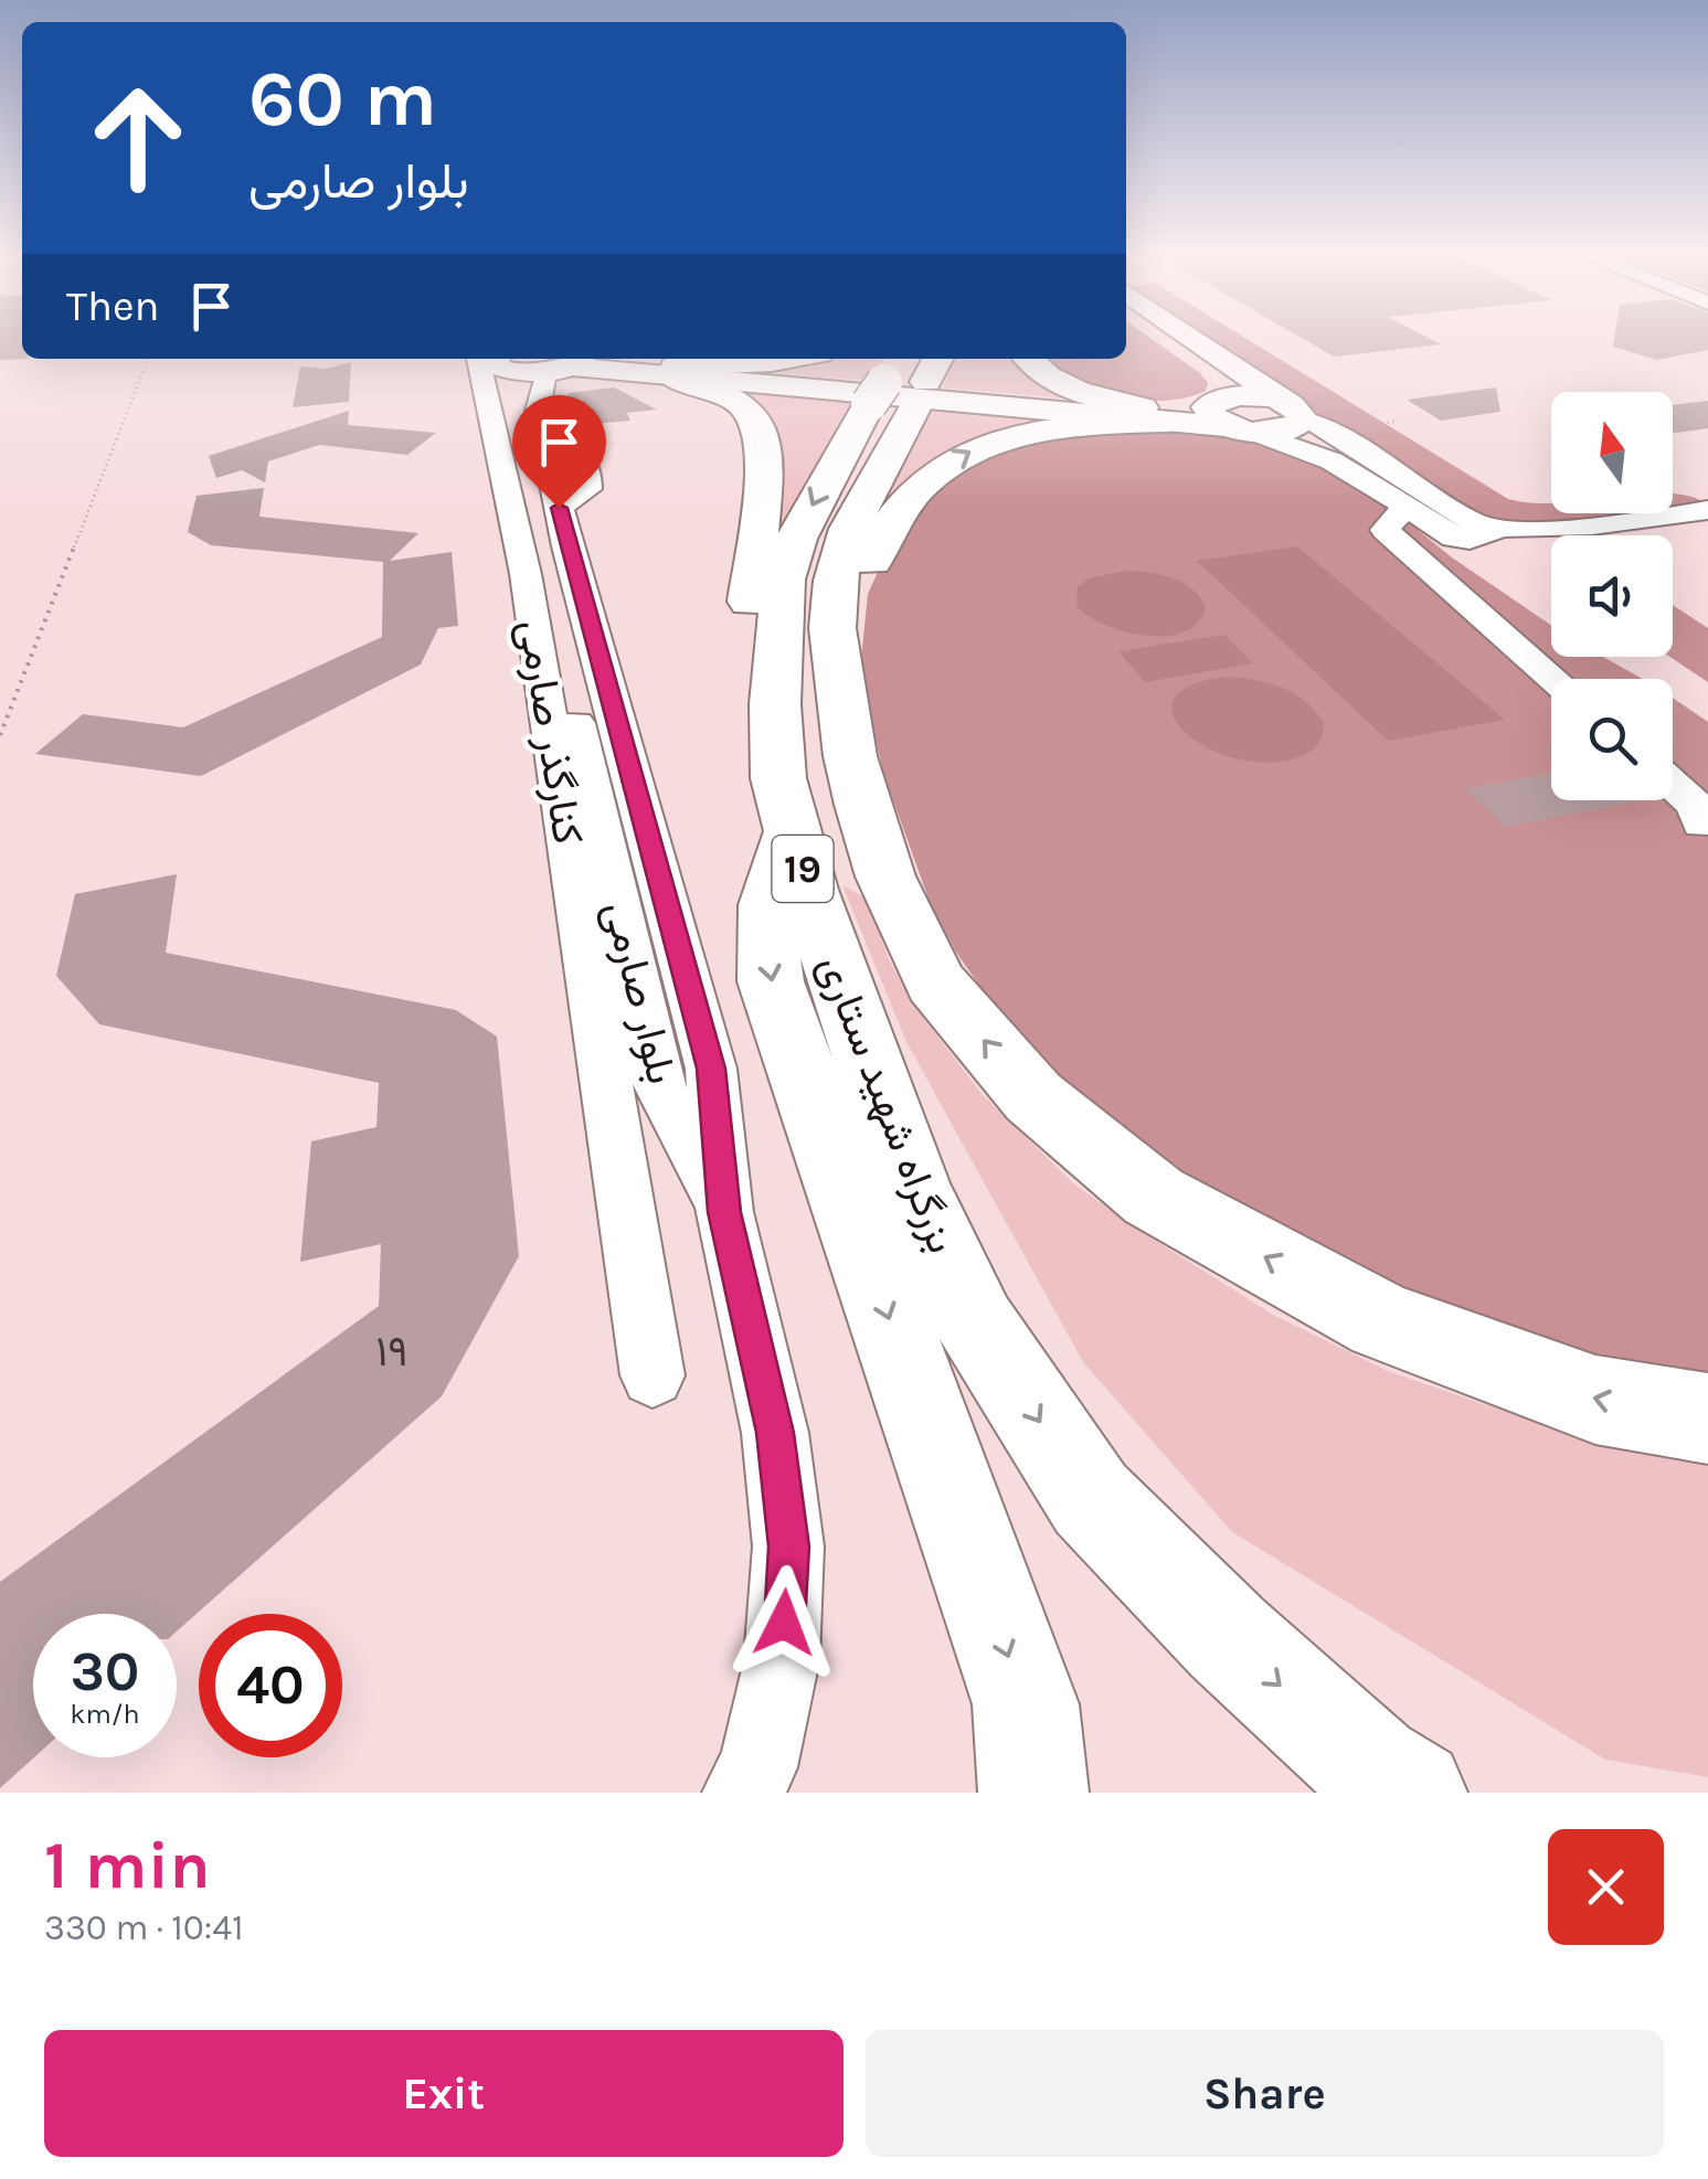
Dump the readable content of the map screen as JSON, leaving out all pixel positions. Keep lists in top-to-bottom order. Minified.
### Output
{"streets":{"highway":["19","بزرگراه شهید ستاری"],"street":["کنارگذر صارمی","بلوار صارمی"]},"crossings":[["کنارگذر صارمی","بلوار صارمی"]],"house_numbers":["۱۹"],"north":"top","page":{"turn":["60 m","بلوار صارمی"],"then":"Then","speed":"30 km/h","limit":"40","heading":["1 min","330 m · 10:41"],"buttons":["Exit","Share"]}}
